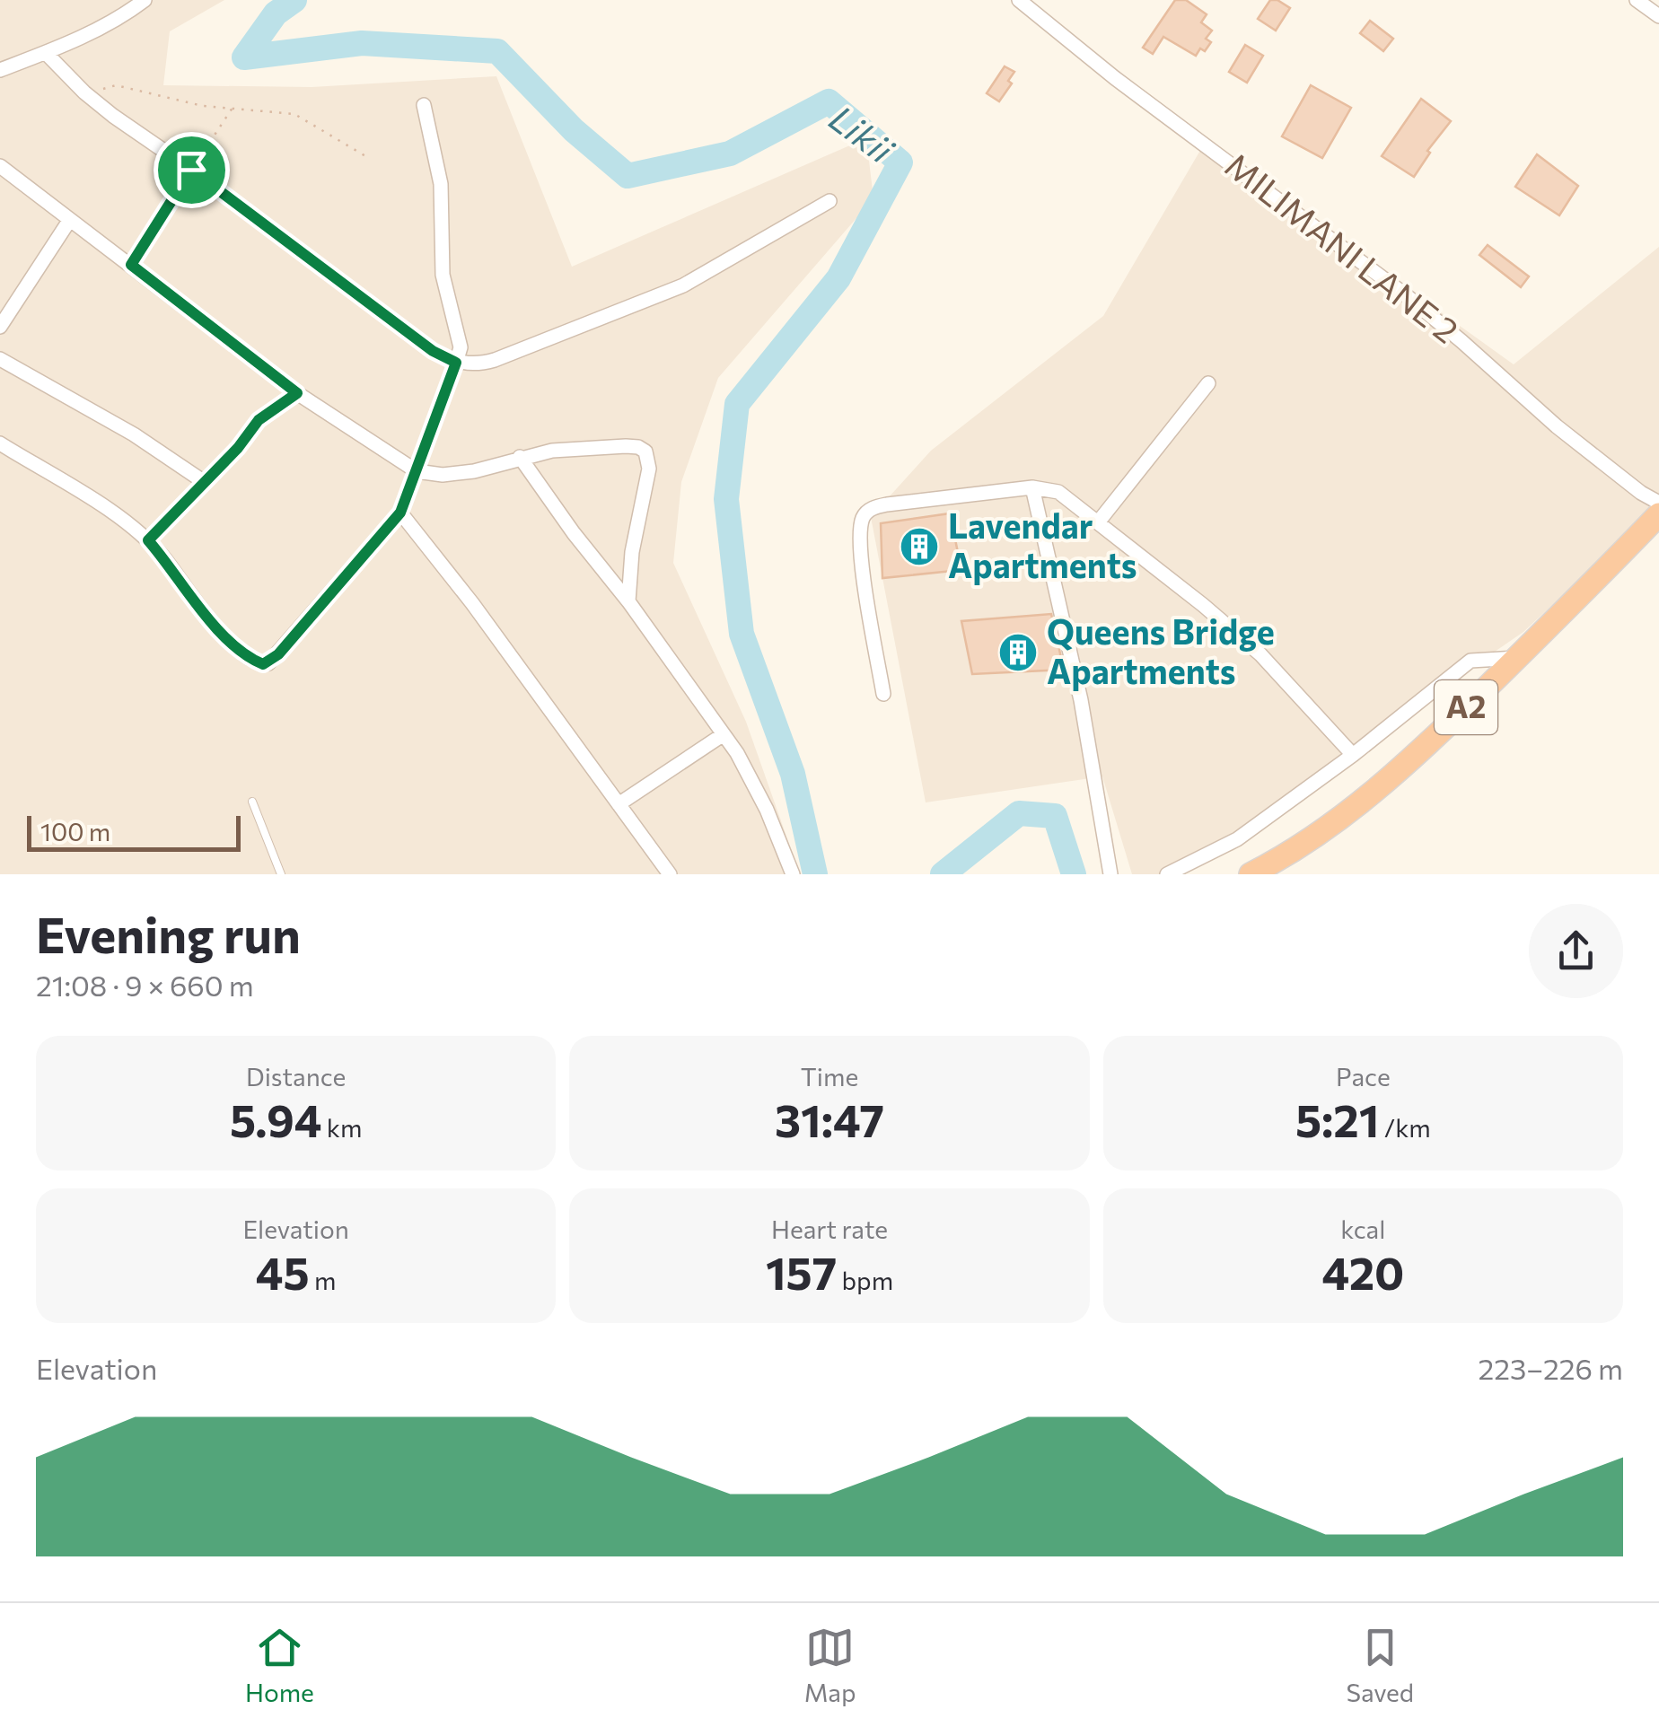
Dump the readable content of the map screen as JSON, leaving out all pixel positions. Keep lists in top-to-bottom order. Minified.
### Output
{"streets":{"highway":["A2"],"street":["MILIMANI LANE 2"]},"water":["Likii"],"places":{"building":["Lavendar Apartments","Queens Bridge Apartments"]},"scale_bar":"100 m","page":{"scale":"100 m","heading":["Evening run","21:08 · 9 × 660 m"],"stats":[["Distance","5.94 km"],["Time","31:47"],["Pace","5:21 /km"],["Elevation","45 m"],["Heart rate","157 bpm"],["kcal","420"]],"chart":["Elevation","223–226 m"],"tabs":["Home","Map","Saved"]}}
